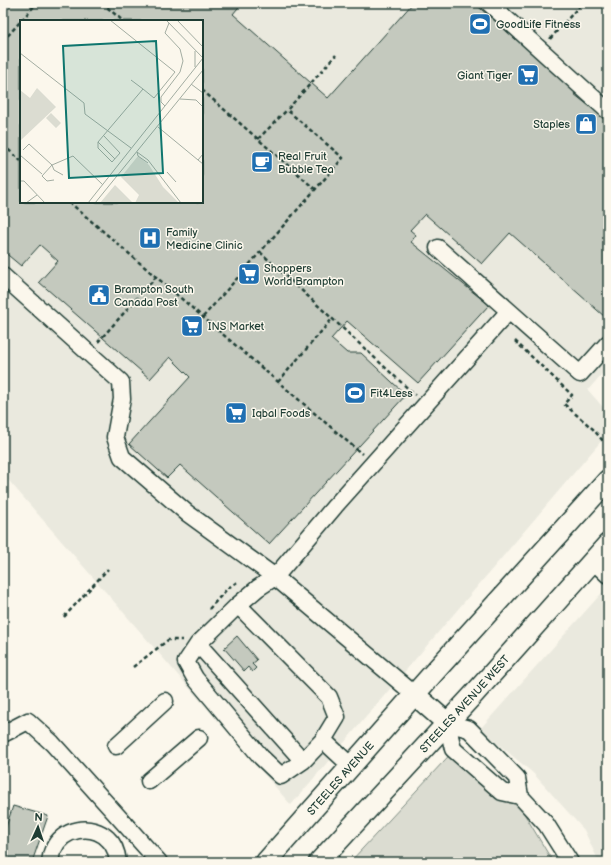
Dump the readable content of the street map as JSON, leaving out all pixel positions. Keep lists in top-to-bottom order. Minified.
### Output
{"streets":{"main road":["STEELES AVENUE WEST","STEELES AVENUE"]},"places":{"sports":["GoodLife Fitness","Fit4Less"],"supermarket":["Giant Tiger","Shoppers World Brampton","INS Market","Iqbal Foods"],"shop":["Staples"],"cafe":["Real Fruit Bubble Tea"],"hospital":["Family Medicine Clinic"],"public building":["Brampton South Canada Post"]},"north":"top"}
